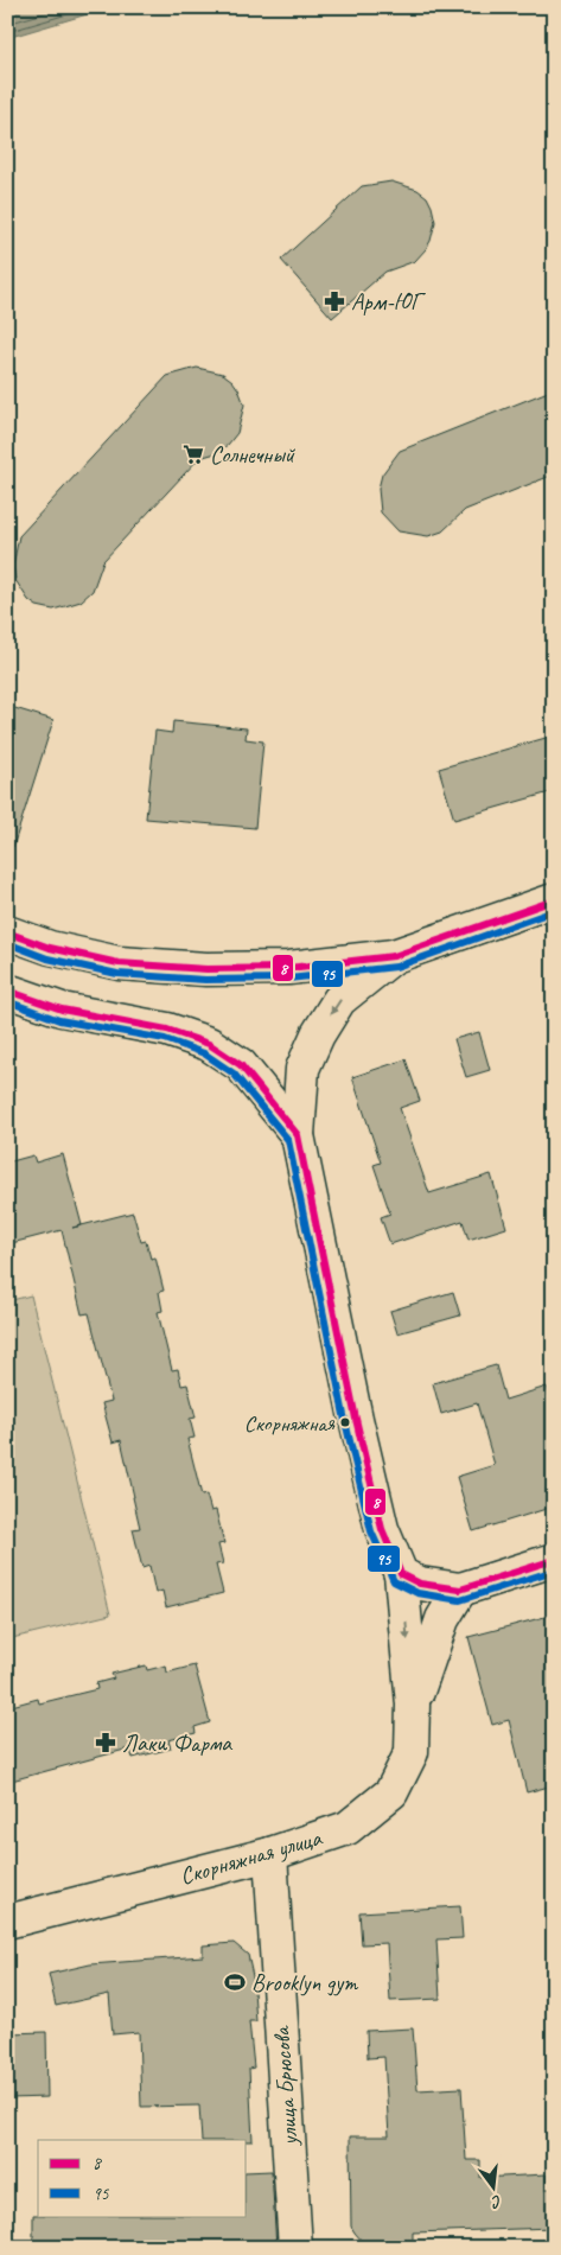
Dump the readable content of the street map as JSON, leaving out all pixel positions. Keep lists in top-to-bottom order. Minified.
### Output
{"streets":{"main road":["Скорняжная улица","улица Брюсова"]},"crossings":[["Скорняжная улица","улица Брюсова"]],"places":{"pharmacy":["Арм-ЮГ","Лаки Фарма"],"supermarket":["Солнечный"],"other":["Скорняжная"],"sports":["Brooklyn gym"]},"lines":["transit line 8","transit line 95"],"legend":["8","95"],"north":"bottom"}
